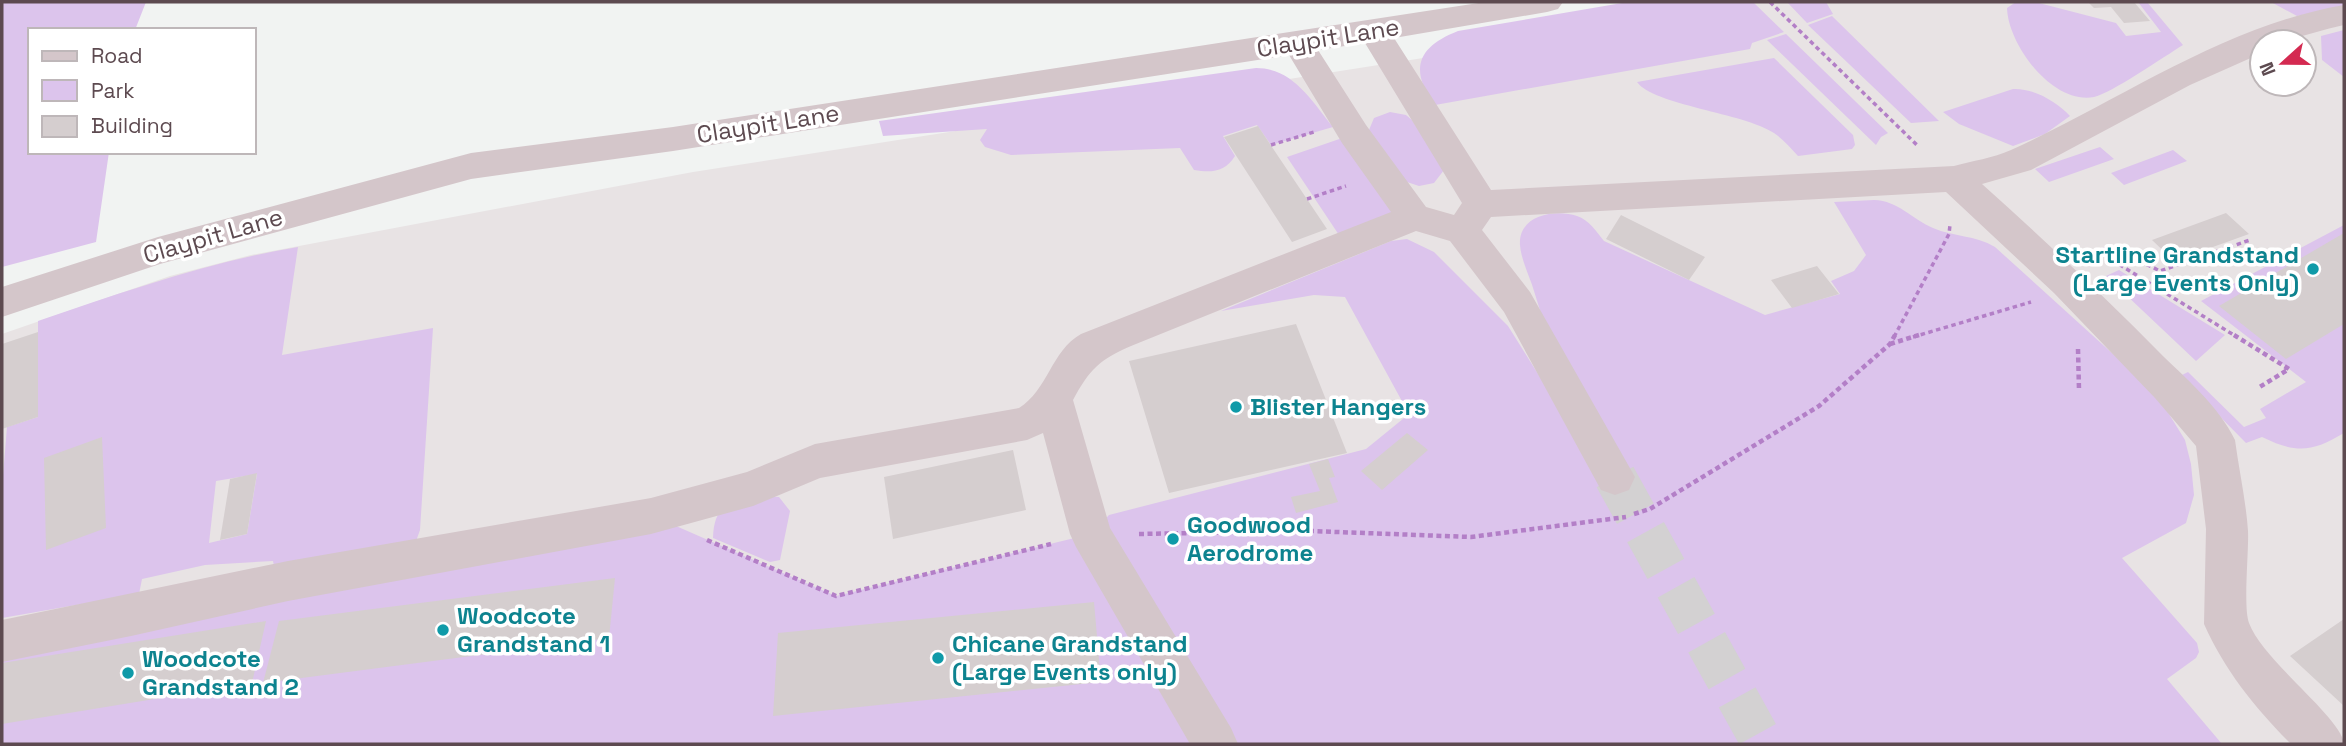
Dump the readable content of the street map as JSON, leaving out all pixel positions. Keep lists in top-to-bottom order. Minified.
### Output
{"streets":{"street":["Claypit Lane"]},"places":["Startline Grandstand (Large Events Only)","Blister Hangers","Goodwood Aerodrome","Woodcote Grandstand 1","Chicane Grandstand (Large Events only)","Woodcote Grandstand 2"],"legend":["Road","Park","Building"],"north":"left"}
